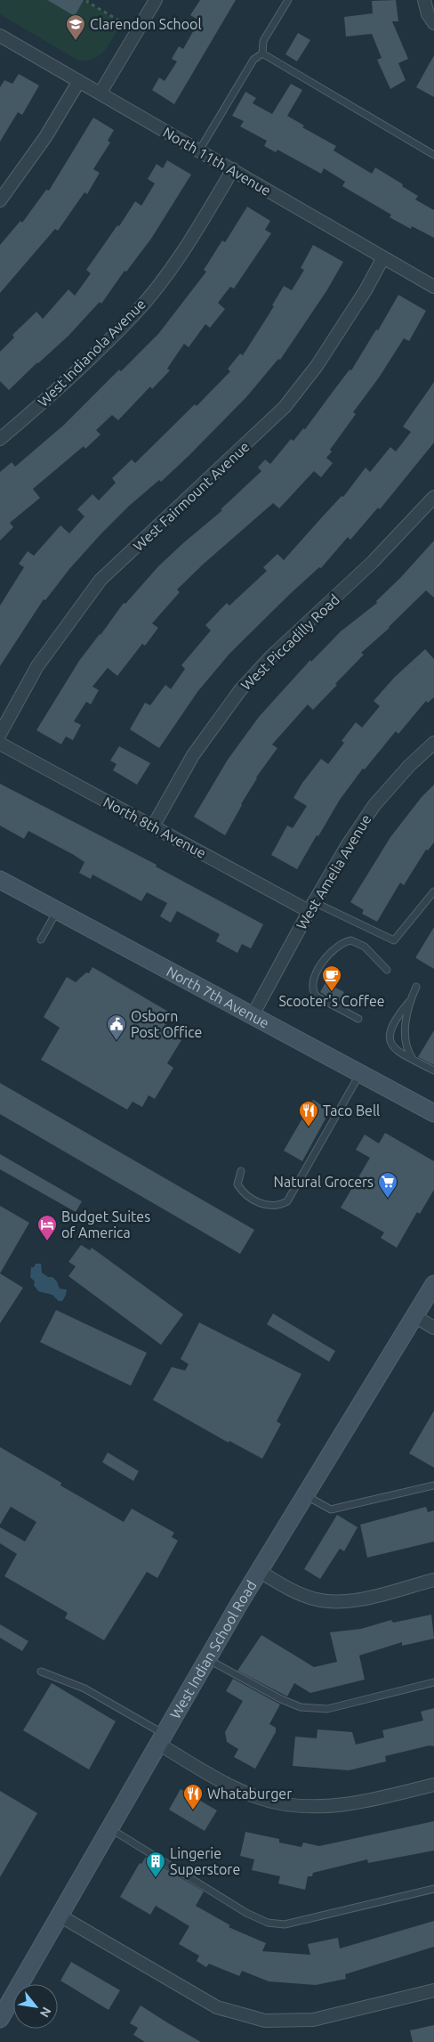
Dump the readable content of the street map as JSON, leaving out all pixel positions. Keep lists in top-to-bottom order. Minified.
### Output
{"streets":{"main road":["North 7th Avenue","West Indian School Road"],"street":["North 11th Avenue","West Indianola Avenue","West Fairmount Avenue","West Piccadilly Road","North 8th Avenue","West Amelia Avenue"]},"crossings":[["North 11th Avenue","West Indianola Avenue"],["North 11th Avenue","West Fairmount Avenue"],["West Piccadilly Road","North 8th Avenue"],["North 8th Avenue","West Amelia Avenue"],["West Amelia Avenue","North 7th Avenue"]],"places":{"school or university":["Clarendon School"],"cafe":["Scooter's Coffee"],"public building":["Osborn Post Office"],"restaurant":["Taco Bell","Whataburger"],"supermarket":["Natural Grocers"],"hotel":["Budget Suites of America"],"building":["Lingerie Superstore"]},"north":"bottom right"}
